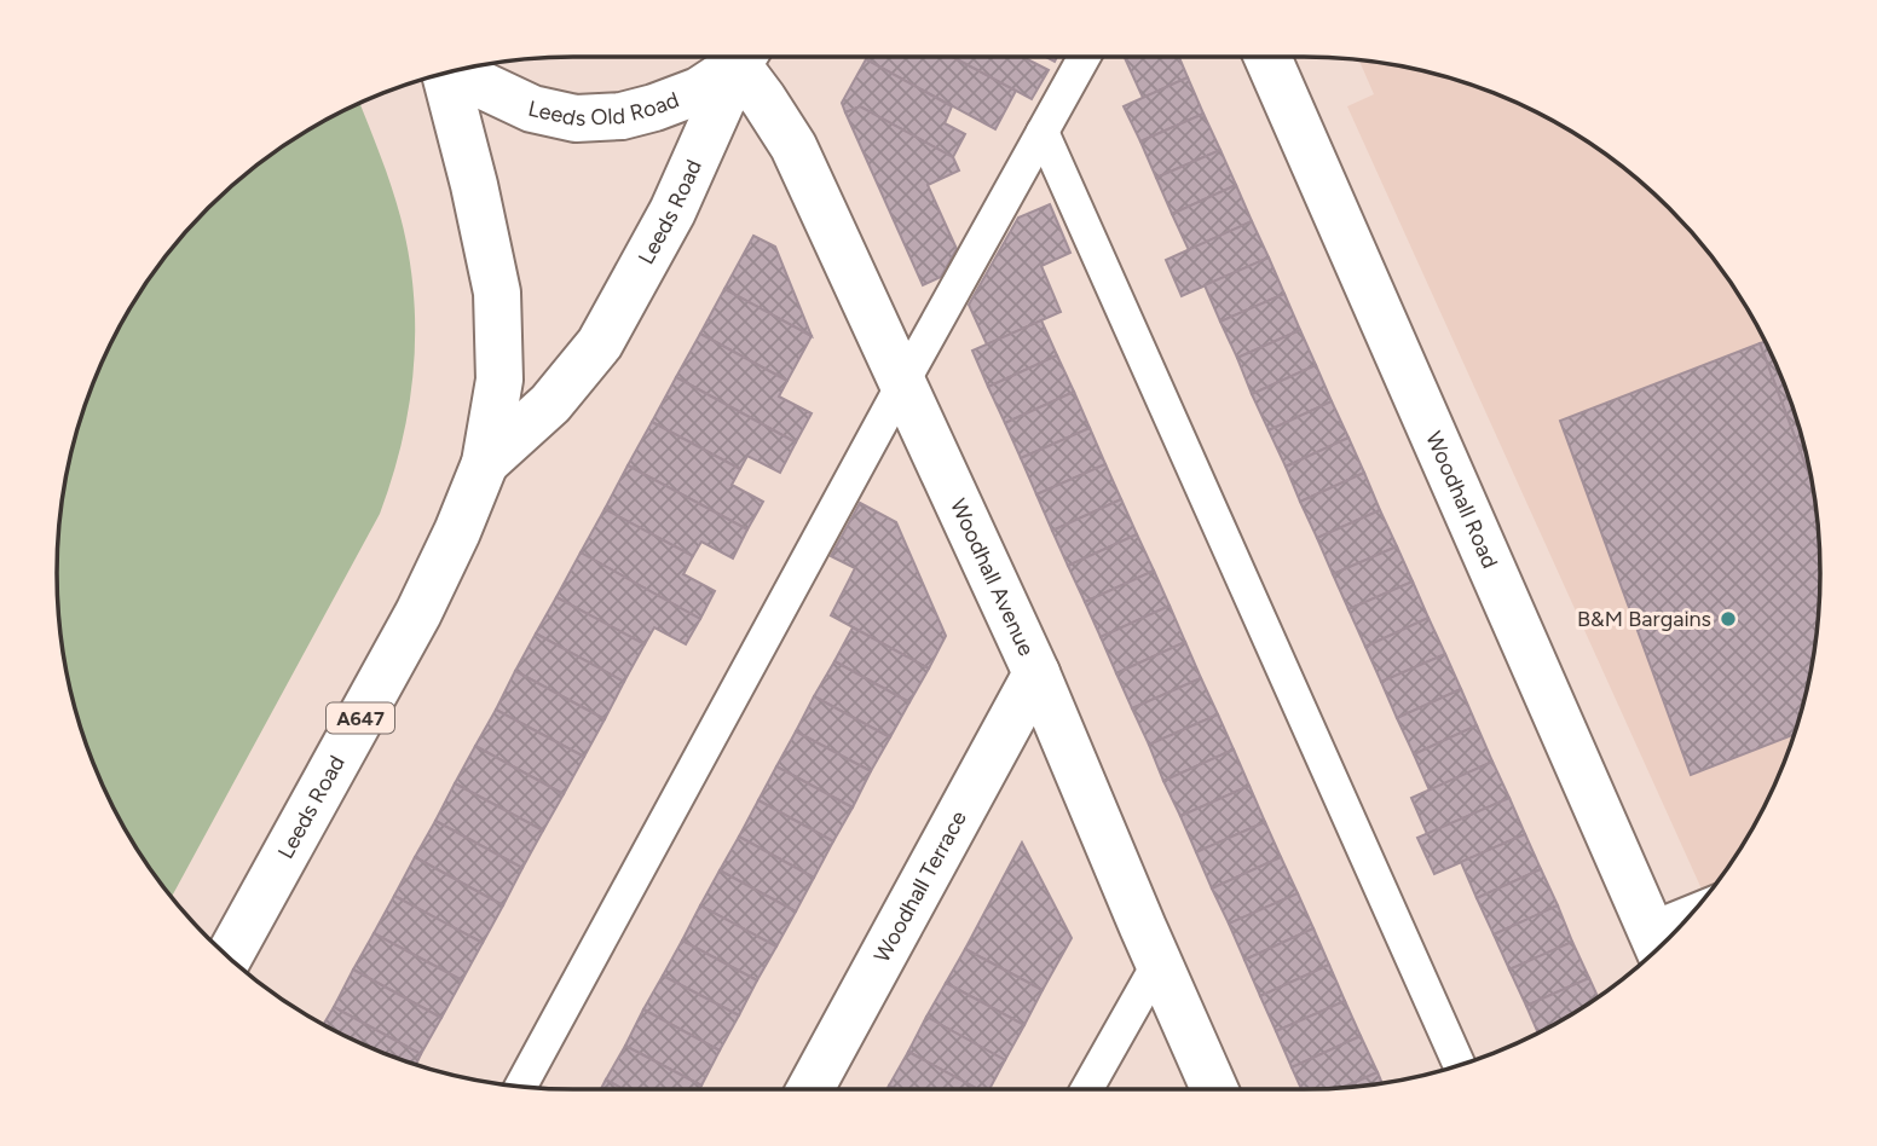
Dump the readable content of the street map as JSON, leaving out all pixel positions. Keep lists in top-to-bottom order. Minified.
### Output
{"streets":{"main road":["Leeds Old Road","Leeds Road","Woodhall Road","Woodhall Avenue","A647","Woodhall Terrace"]},"crossings":[["Woodhall Avenue","Woodhall Terrace"]],"places":["B&M Bargains"]}
